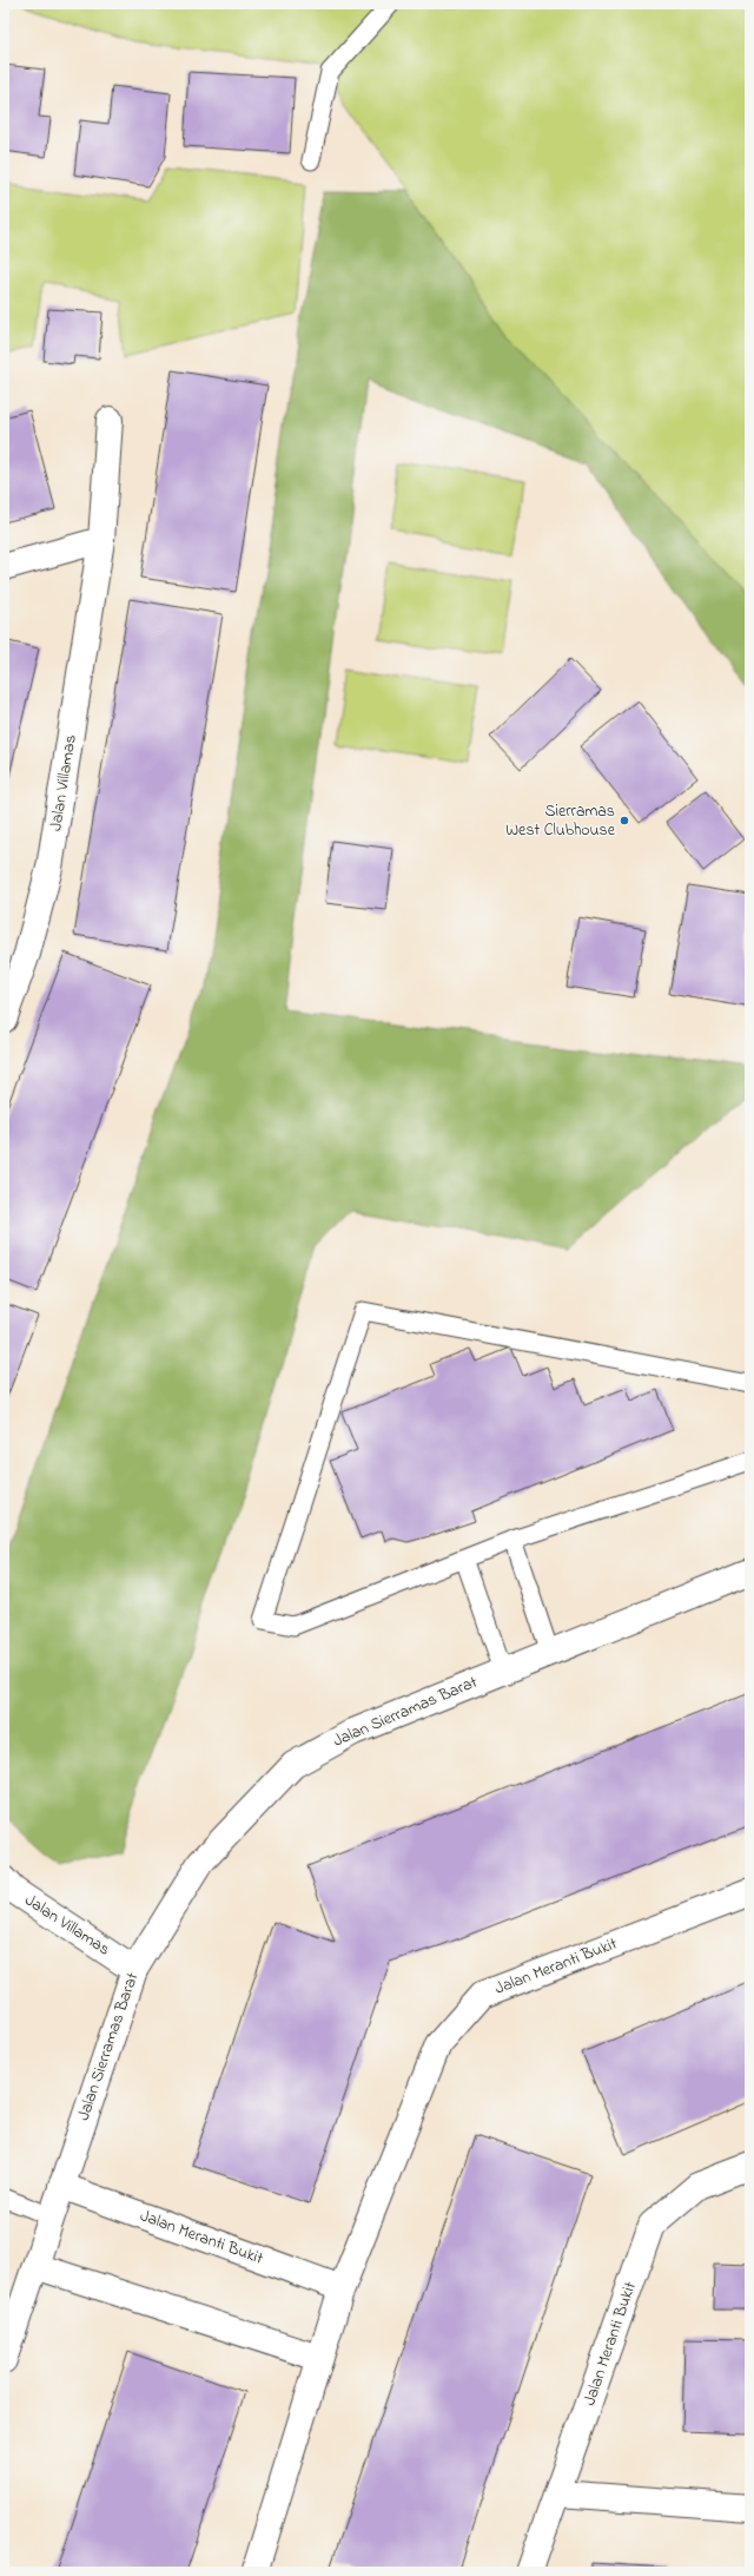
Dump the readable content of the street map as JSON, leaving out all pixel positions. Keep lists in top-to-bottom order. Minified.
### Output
{"streets":{"street":["Jalan Villamas","Jalan Sierramas Barat","Jalan Meranti Bukit"]},"crossings":[["Jalan Villamas","Jalan Sierramas Barat"],["Jalan Sierramas Barat","Jalan Meranti Bukit"]],"places":["Sierramas West Clubhouse"]}
